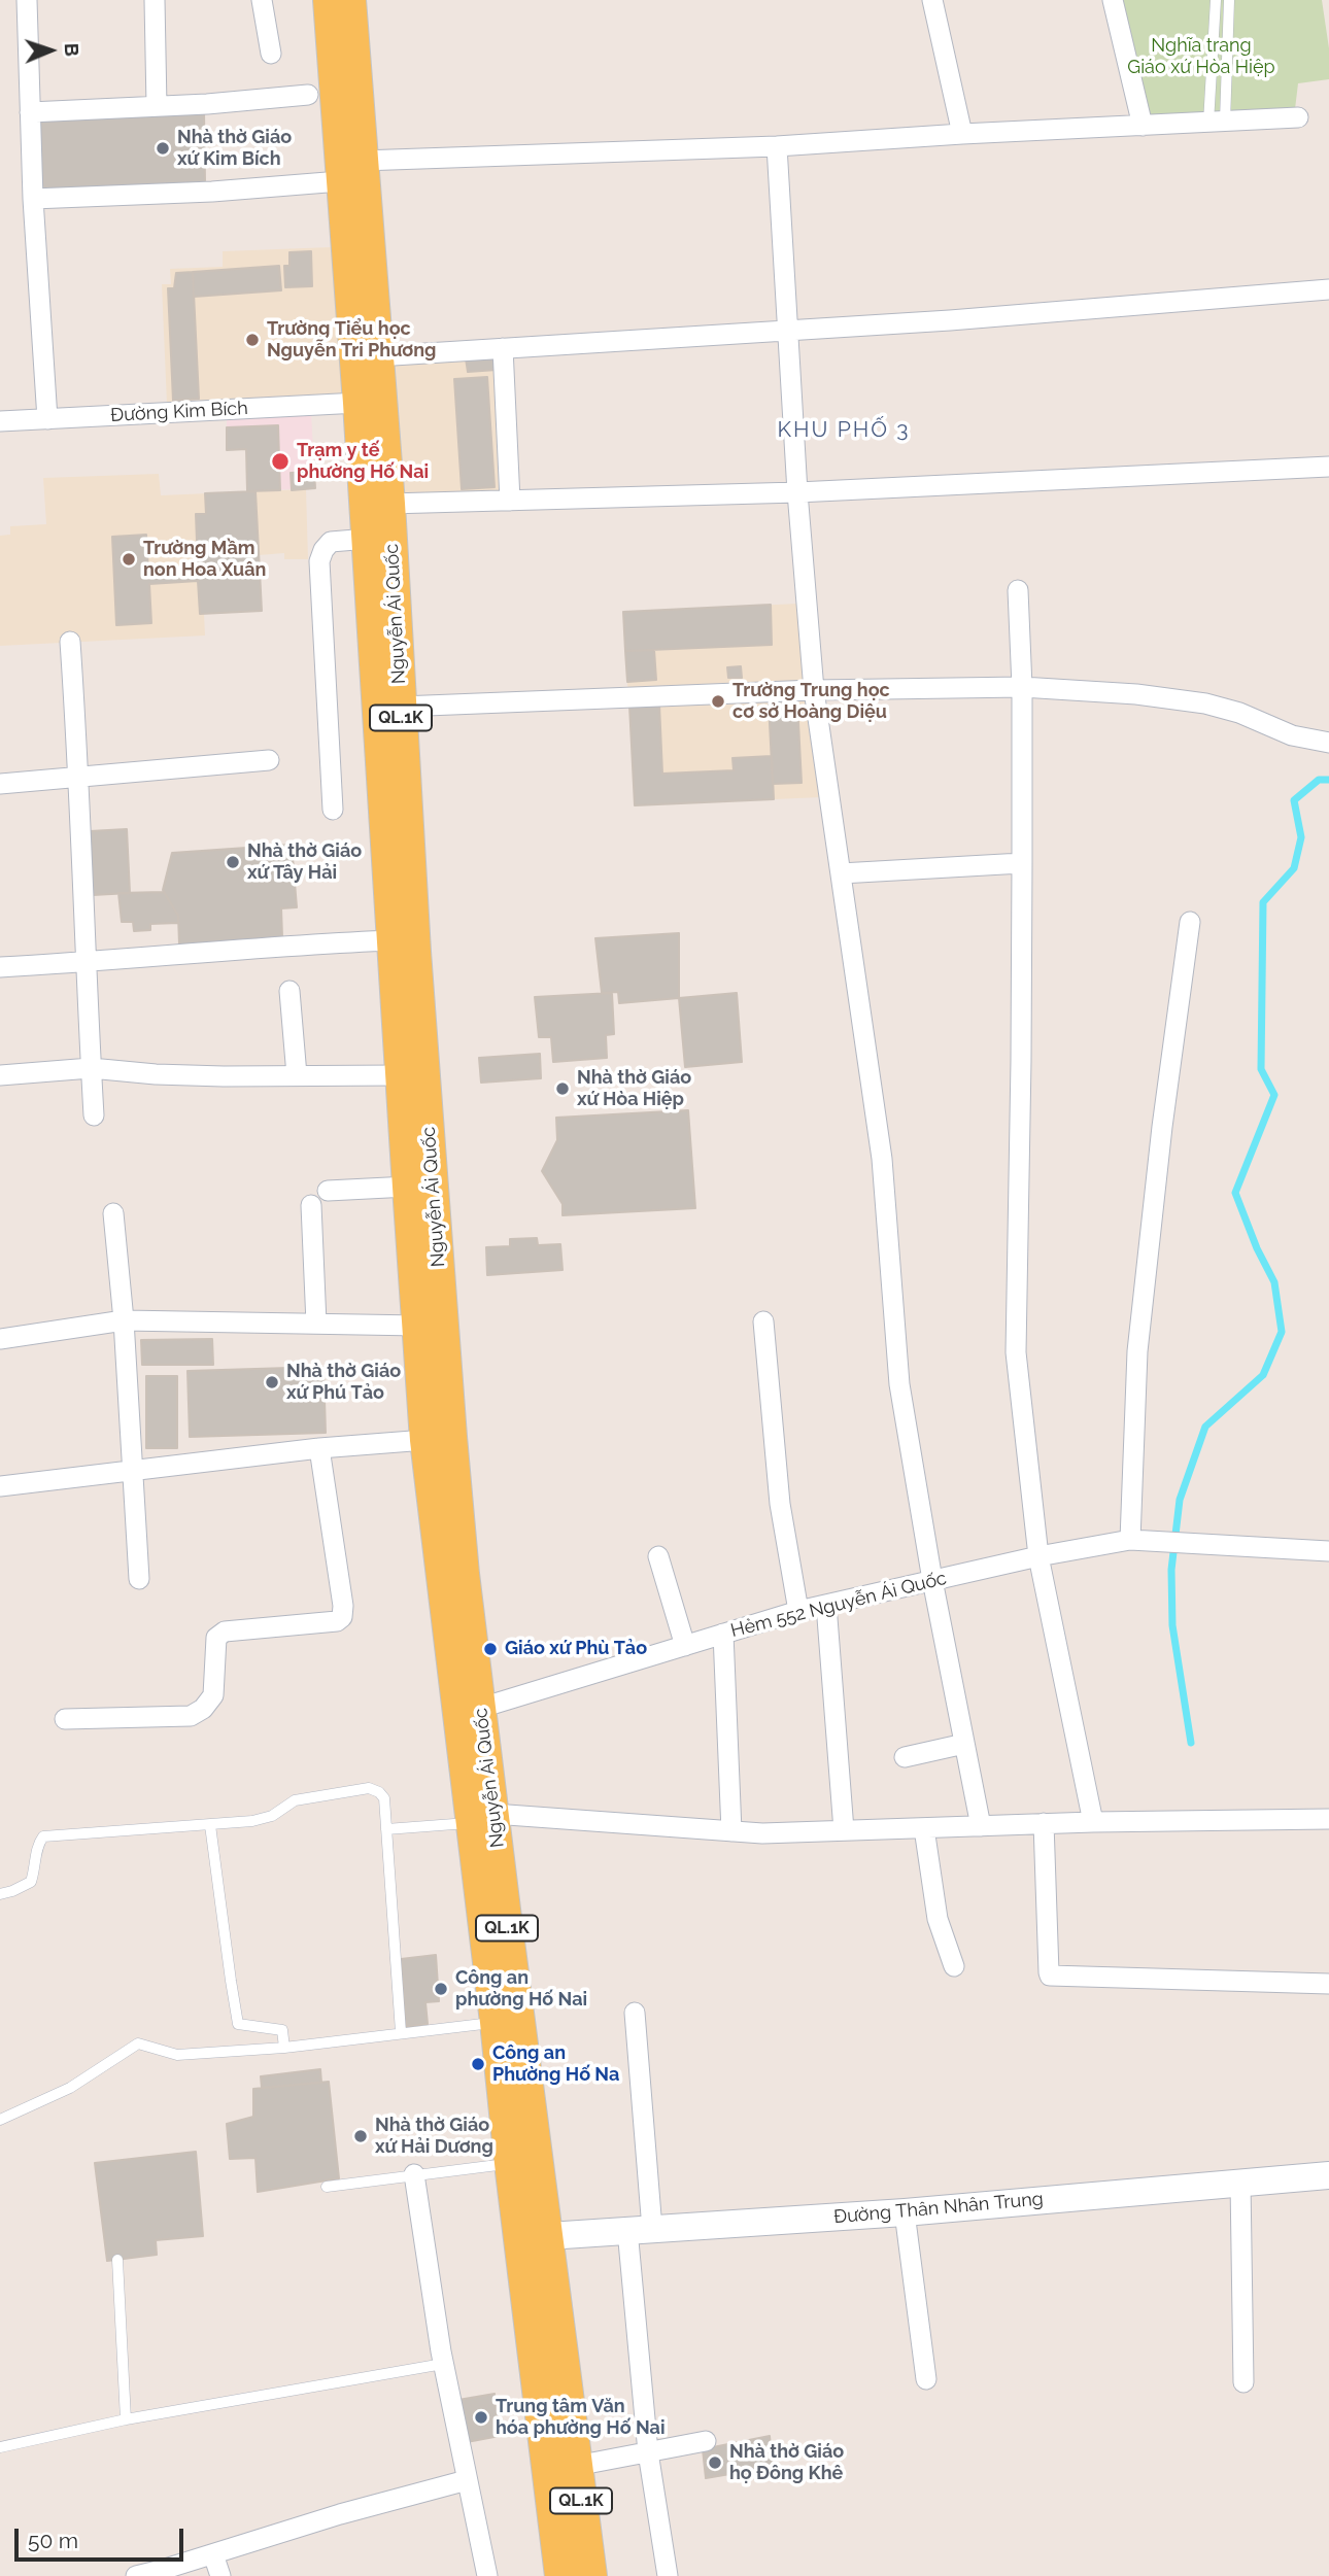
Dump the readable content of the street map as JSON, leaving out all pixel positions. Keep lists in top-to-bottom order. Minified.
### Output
{"streets":{"main road":["Nguyễn Ái Quốc","QL.1K"],"street":["Đường Kim Bích","Hẻm 552 Nguyễn Ái Quốc","Đường Thân Nhân Trung"]},"crossings":[["Đường Kim Bích","Nguyễn Ái Quốc"],["Nguyễn Ái Quốc","QL.1K"],["Nguyễn Ái Quốc","Hẻm 552 Nguyễn Ái Quốc"],["Nguyễn Ái Quốc","Đường Thân Nhân Trung"]],"districts":["KHU PHỐ 3"],"parks":["Nghĩa trang Giáo xứ Hòa Hiệp"],"places":["Nhà thờ Giáo xứ Kim Bích","Trường Tiểu học Nguyễn Tri Phương","Trạm y tế phường Hố Nai","Trường Mầm non Hoa Xuân","Trường Trung học cơ sở Hoàng Diệu","Nhà thờ Giáo xứ Tây Hải","Nhà thờ Giáo xứ Hòa Hiệp","Nhà thờ Giáo xứ Phú Tảo","Giáo xứ Phù Tảo","Công an phường Hố Nai","Công an Phường Hố Na","Nhà thờ Giáo xứ Hải Dương","Trung tâm Văn hóa phường Hố Nai","Nhà thờ Giáo họ Đông Khê"],"scale_bar":"50 m","north":"right"}
